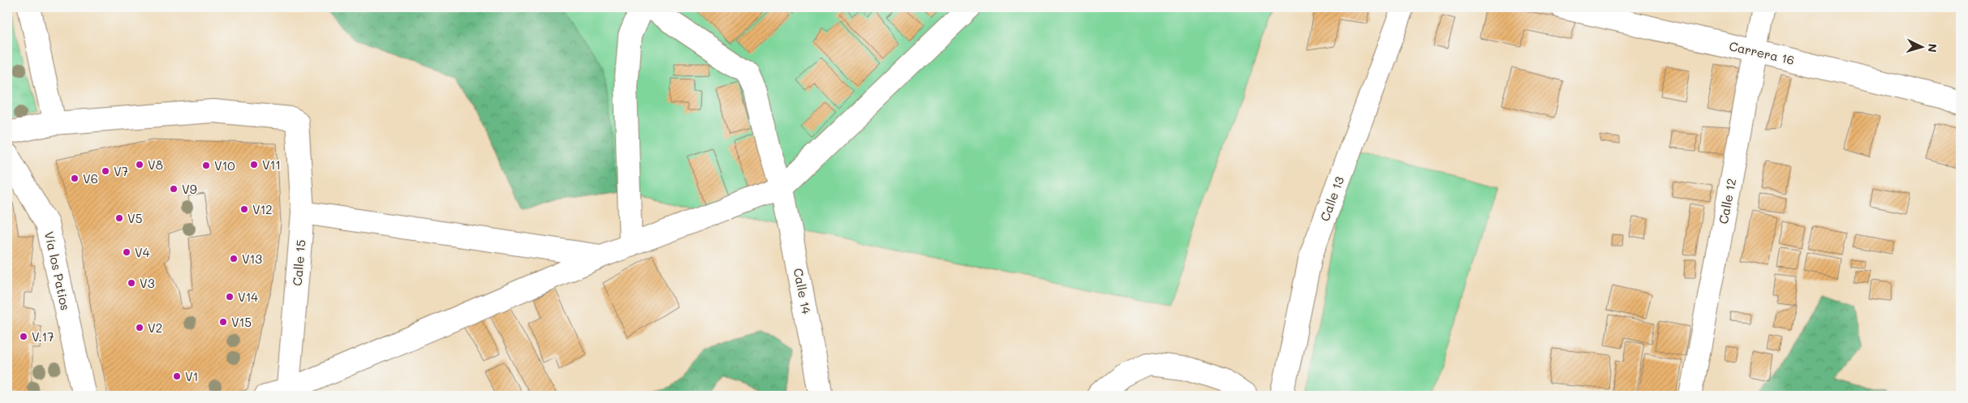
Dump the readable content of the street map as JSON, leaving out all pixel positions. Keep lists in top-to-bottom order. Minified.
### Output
{"streets":{"street":["Carrera 16","Calle 13","Calle 12","Calle 15","Vía los Patios","Calle 14"]},"crossings":[["Carrera 16","Calle 12"]],"places":["V8","V11","V10","V7","V6","V9","V12","V5","V4","V13","V3","V14","V15","V2","V.17","V1"],"north":"right"}
